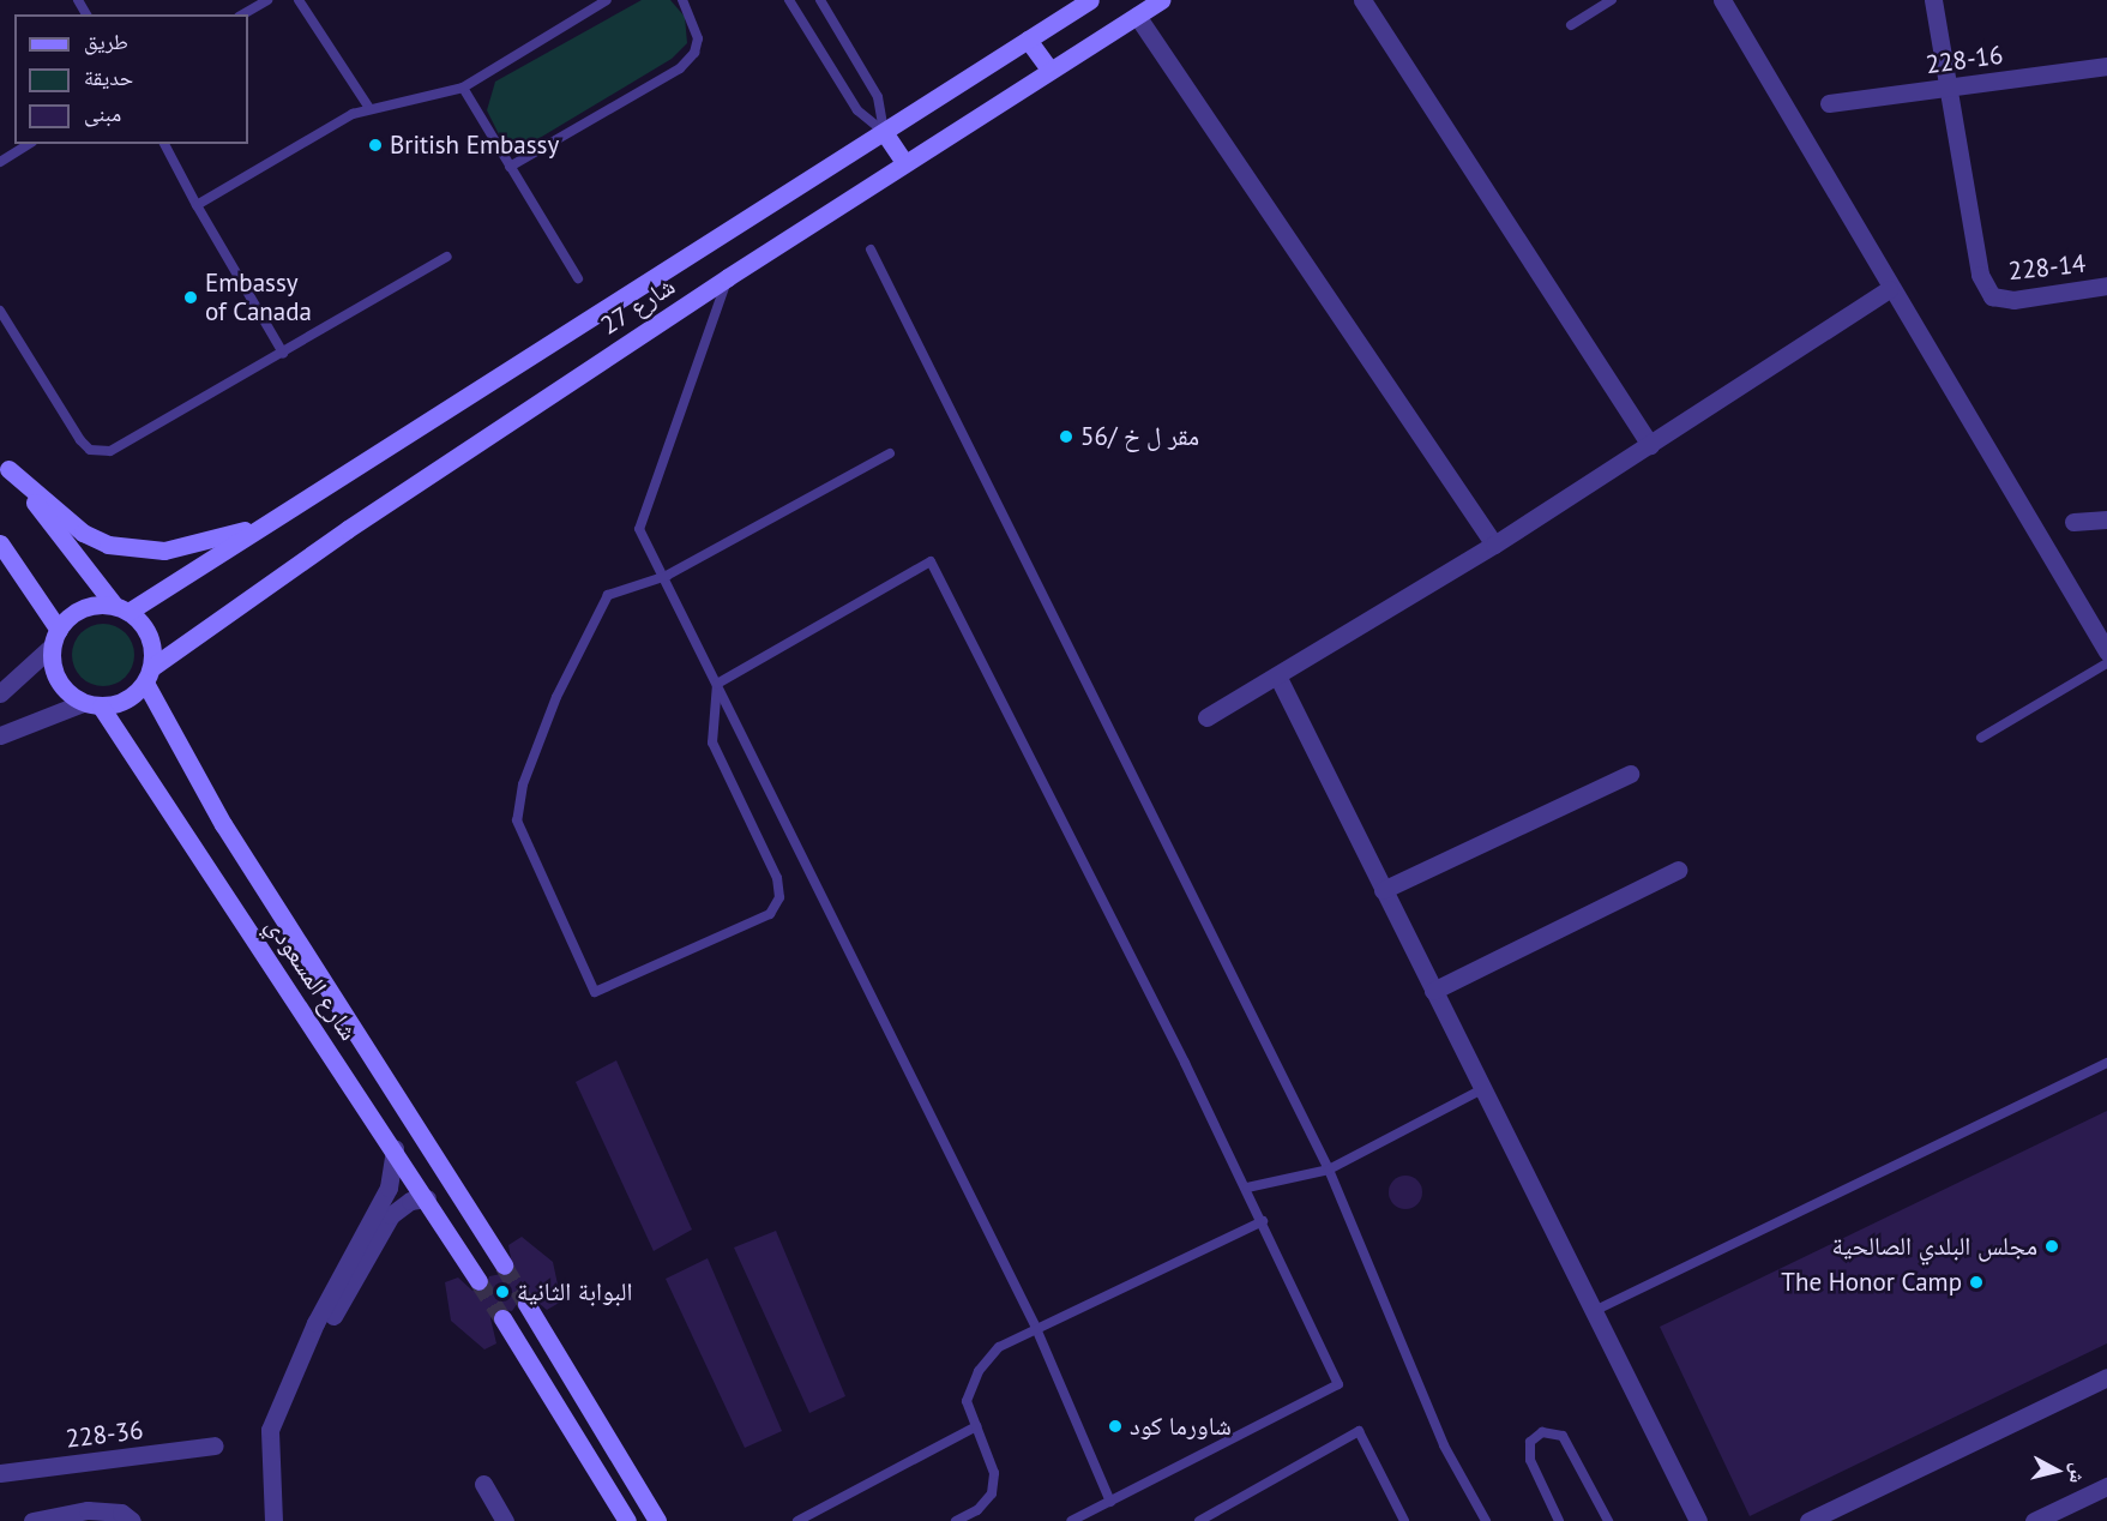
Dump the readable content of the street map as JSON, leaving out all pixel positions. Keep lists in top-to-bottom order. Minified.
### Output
{"streets":{"main road":["شارع 27","شارع المسعودي"],"street":["228-16","228-14","228-36"]},"crossings":[["228-16","228-14"],["شارع 27","شارع المسعودي"]],"places":["British Embassy","Embassy of Canada","مقر ل خ /56","مجلس البلدي الصالحية","The Honor Camp","البوابة الثانية","شاورما كود"],"legend":["طريق","حديقة","مبنى"],"north":"right"}
